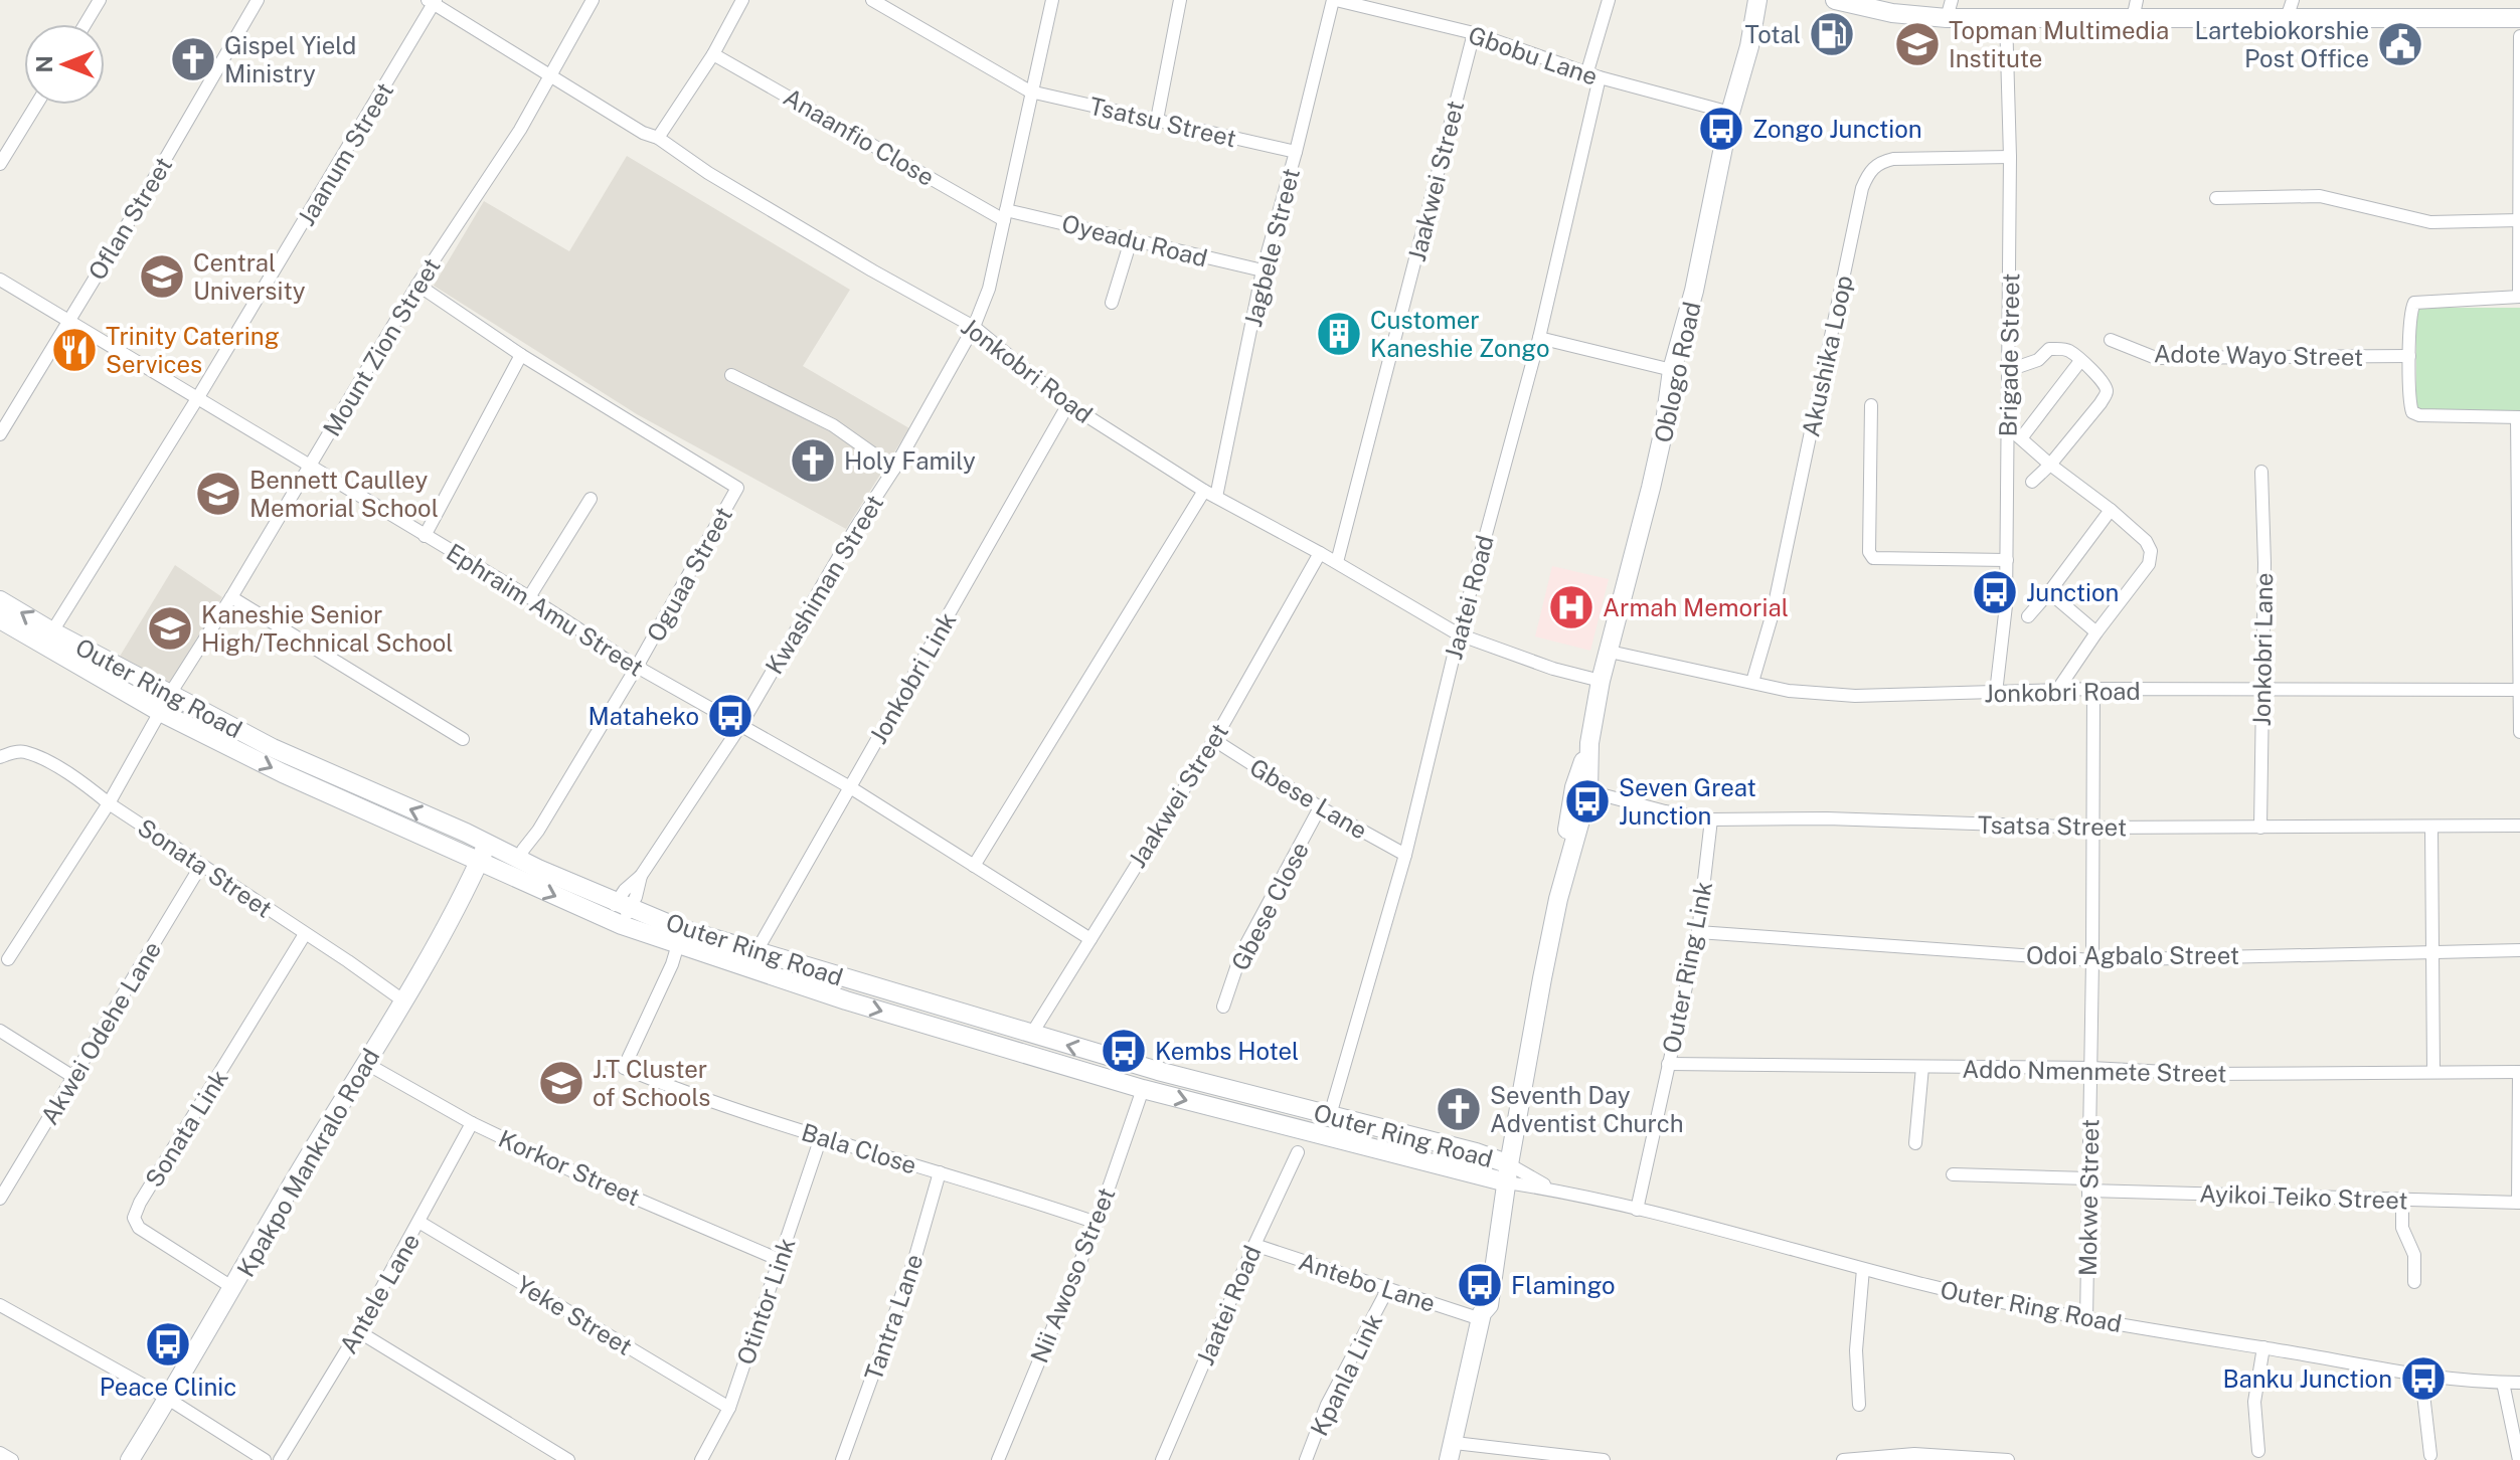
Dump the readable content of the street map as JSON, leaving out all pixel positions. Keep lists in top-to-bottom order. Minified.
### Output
{"streets":{"main road":["Oblogo Road","Outer Ring Road","Kpakpo Mankralo Road"],"street":["Gbobu Lane","Tsatsu Street","Anaanfio Close","Jaanum Street","Jaakwei Street","Oflan Street","Oyeadu Road","Jagbele Street","Mount Zion Street","Brigade Street","Adote Wayo Street","Akushika Loop","Jonkobri Road","Oguaa Street","Kwashiman Street","Jaatei Road","Ephraim Amu Street","Jonkobri Lane","Jonkobri Link","Gbese Lane","Tsatsa Street","Sonata Street","Gbese Close","Odoi Agbalo Street","Outer Ring Link","Akwei Odehe Lane","Addo Nmenmete Street","Sonata Link","Bala Close","Korkor Street","Ayikoi Teiko Street","Mokwe Street","Nii Awoso Street","Antebo Lane","Antele Lane","Otintor Link","Yeke Street","Tantra Lane","Kpanla Link"]},"crossings":[["Gbobu Lane","Jaakwei Street"],["Gbobu Lane","Jagbele Street"],["Gbobu Lane","Oblogo Road"],["Gbobu Lane","Jaatei Road"],["Tsatsu Street","Jagbele Street"],["Tsatsu Street","Kwashiman Street"],["Anaanfio Close","Oyeadu Road"],["Anaanfio Close","Kwashiman Street"],["Jaanum Street","Jonkobri Road"],["Jaanum Street","Ephraim Amu Street"],["Jaanum Street","Outer Ring Road"],["Jaakwei Street","Jonkobri Road"],["Jaakwei Street","Ephraim Amu Street"],["Jaakwei Street","Outer Ring Road"],["Jaakwei Street","Gbese Lane"],["Oflan Street","Ephraim Amu Street"],["Oyeadu Road","Jagbele Street"],["Oyeadu Road","Kwashiman Street"],["Jagbele Street","Jonkobri Road"],["Mount Zion Street","Jonkobri Road"],["Mount Zion Street","Oguaa Street"],["Mount Zion Street","Ephraim Amu Street"],["Mount Zion Street","Outer Ring Road"],["Brigade Street","Akushika Loop"],["Brigade Street","Jonkobri Road"],["Akushika Loop","Jonkobri Road"],["Jonkobri Road","Oblogo Road"],["Jonkobri Road","Kwashiman Street"],["Jonkobri Road","Jaatei Road"],["Jonkobri Road","Jonkobri Lane"],["Jonkobri Road","Jonkobri Link"],["Jonkobri Road","Mokwe Street"],["Oblogo Road","Outer Ring Road"],["Oblogo Road","Tsatsa Street"],["Oblogo Road","Antebo Lane"],["Oguaa Street","Ephraim Amu Street"],["Oguaa Street","Outer Ring Road"],["Kwashiman Street","Ephraim Amu Street"],["Kwashiman Street","Outer Ring Road"],["Jaatei Road","Outer Ring Road"],["Jaatei Road","Gbese Lane"],["Jaatei Road","Antebo Lane"],["Ephraim Amu Street","Jonkobri Link"],["Jonkobri Lane","Tsatsa Street"],["Jonkobri Link","Outer Ring Road"],["Outer Ring Road","Outer Ring Link"],["Outer Ring Road","Bala Close"],["Outer Ring Road","Kpakpo Mankralo Road"],["Outer Ring Road","Mokwe Street"],["Outer Ring Road","Nii Awoso Street"],["Gbese Lane","Gbese Close"],["Tsatsa Street","Outer Ring Link"],["Tsatsa Street","Mokwe Street"],["Sonata Street","Akwei Odehe Lane"],["Sonata Street","Sonata Link"],["Sonata Street","Kpakpo Mankralo Road"],["Odoi Agbalo Street","Outer Ring Link"],["Odoi Agbalo Street","Mokwe Street"],["Outer Ring Link","Addo Nmenmete Street"],["Addo Nmenmete Street","Mokwe Street"],["Sonata Link","Kpakpo Mankralo Road"],["Bala Close","Nii Awoso Street"],["Bala Close","Otintor Link"],["Bala Close","Tantra Lane"],["Kpakpo Mankralo Road","Korkor Street"],["Korkor Street","Antele Lane"],["Korkor Street","Otintor Link"],["Ayikoi Teiko Street","Mokwe Street"],["Antebo Lane","Kpanla Link"],["Antele Lane","Yeke Street"],["Otintor Link","Yeke Street"]],"places":{"fuel station":["Total"],"school or university":["Topman Multimedia Institute","Central University","Bennett Caulley Memorial School","Kaneshie Senior High/Technical School","J.T Cluster of Schools"],"public building":["Lartebiokorshie Post Office"],"church":["Gispel Yield Ministry","Holy Family","Seventh Day Adventist Church"],"bus stop":["Zongo Junction","Junction","Mataheko","Seven Great Junction","Kembs Hotel","Flamingo","Peace Clinic","Banku Junction"],"building":["Customer Kaneshie Zongo"],"restaurant":["Trinity Catering Services"],"hospital":["Armah Memorial"]},"north":"left"}
